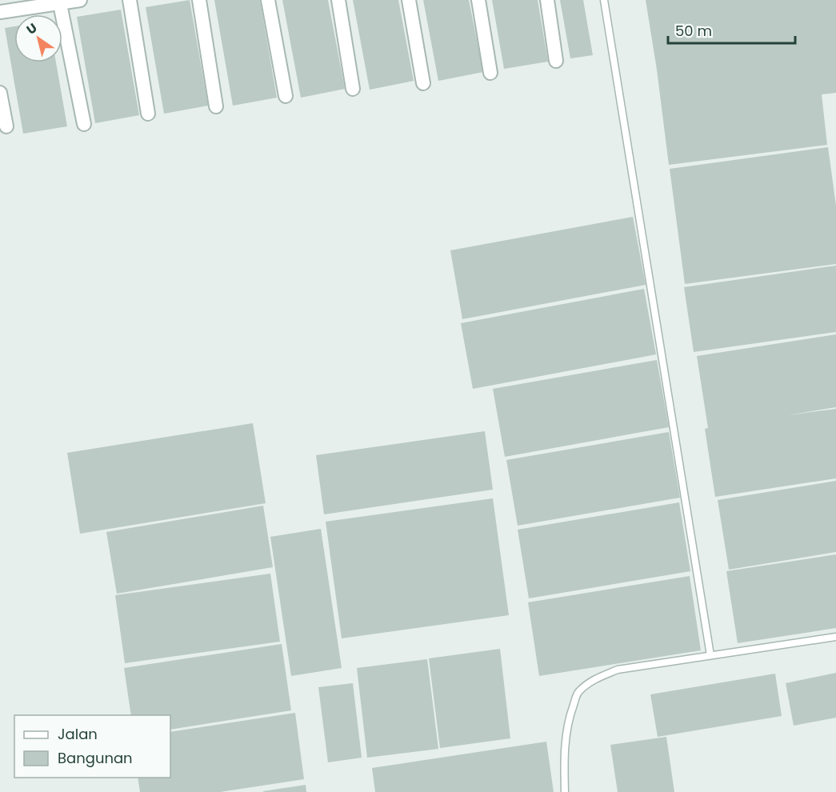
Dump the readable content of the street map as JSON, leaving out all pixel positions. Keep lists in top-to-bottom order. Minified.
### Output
{"legend":["Jalan","Bangunan"],"scale_bar":"50 m","north":"top left"}
